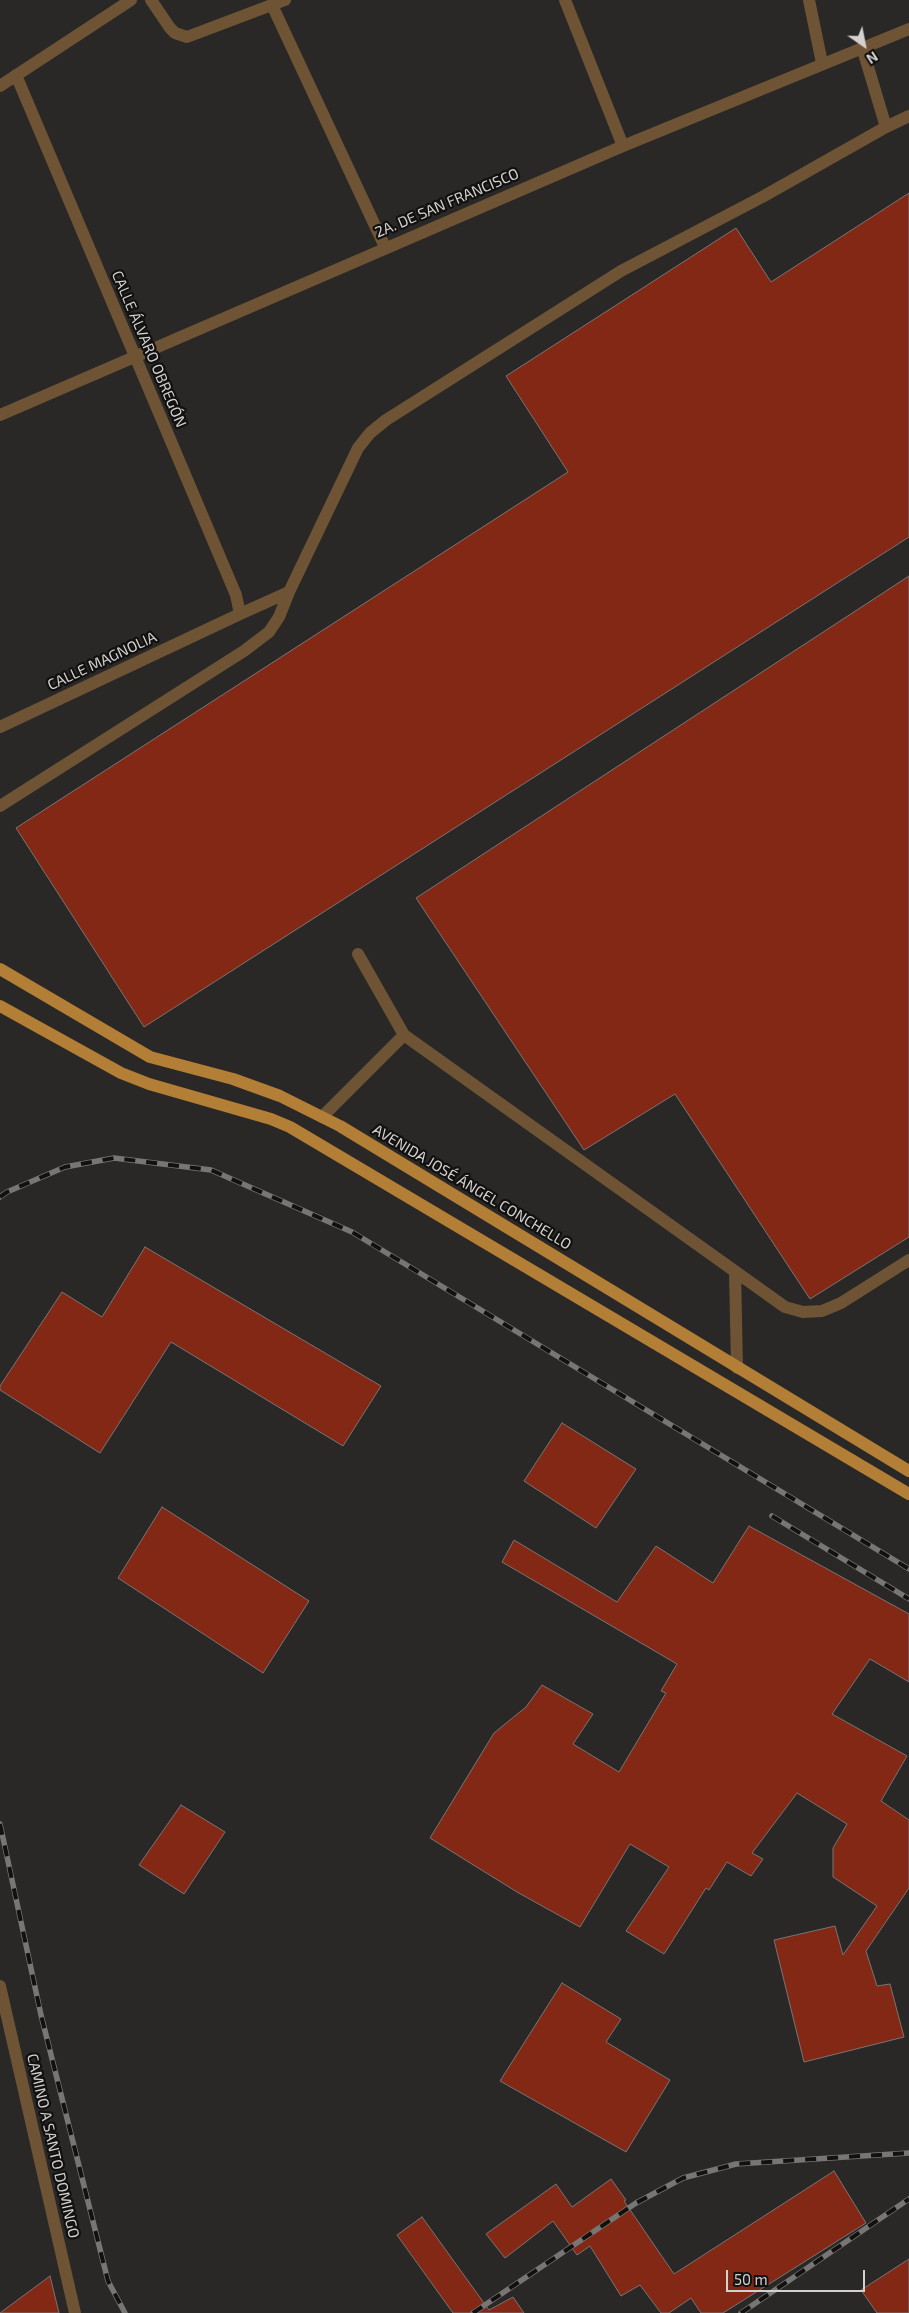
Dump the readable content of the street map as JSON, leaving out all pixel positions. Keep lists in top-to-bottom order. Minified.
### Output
{"streets":{"main road":["AVENIDA JOSÉ ÁNGEL CONCHELLO"],"street":["2A. DE SAN FRANCISCO","CALLE ÁLVARO OBREGÓN","CALLE MAGNOLIA","CAMINO A SANTO DOMINGO"]},"crossings":[["2A. DE SAN FRANCISCO","CALLE ÁLVARO OBREGÓN"],["CALLE ÁLVARO OBREGÓN","CALLE MAGNOLIA"]],"scale_bar":"50 m","north":"bottom right"}
